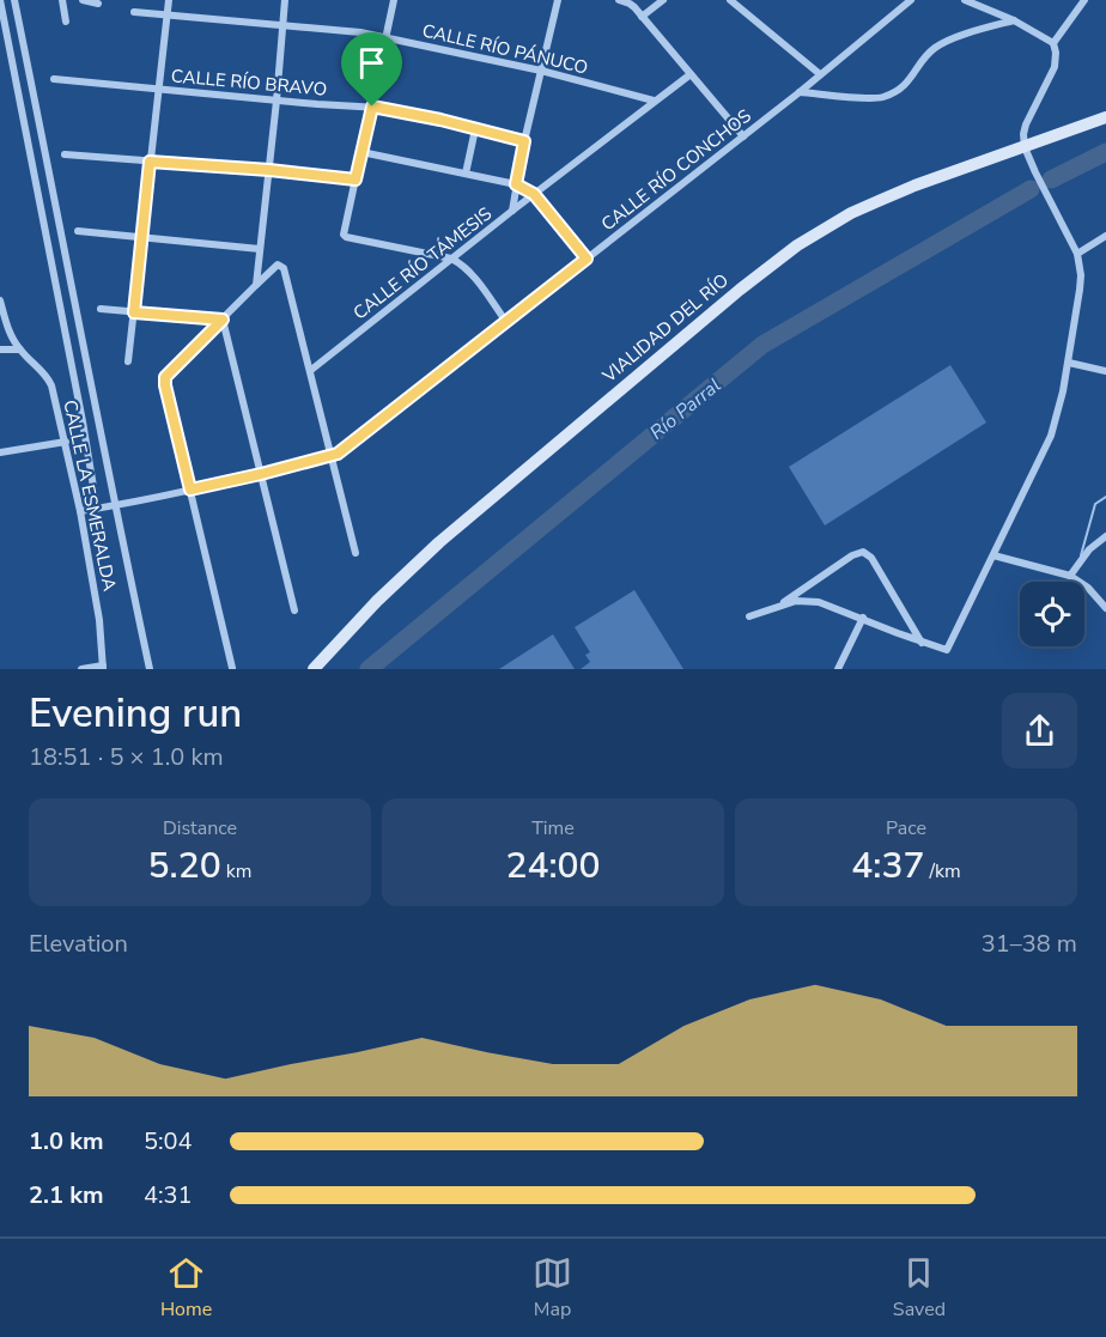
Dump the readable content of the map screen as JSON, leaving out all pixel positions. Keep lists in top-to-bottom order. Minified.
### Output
{"streets":{"main road":["VIALIDAD DEL RÍO"],"street":["CALLE RÍO PÁNUCO","CALLE RÍO BRAVO","CALLE RÍO CONCHOS","CALLE RÍO TÁMESIS","CALLE LA ESMERALDA"]},"crossings":[["CALLE RÍO PÁNUCO","CALLE RÍO TÁMESIS"],["CALLE RÍO CONCHOS","CALLE LA ESMERALDA"]],"water":["Río Parral"],"page":{"heading":["Evening run","18:51 · 5 × 1.0 km"],"stats":[["Distance","5.20 km"],["Time","24:00"],["Pace","4:37 /km"]],"chart":["Elevation","31–38 m"],"list":[{"name":"1.0 km","note":"5:04"},{"name":"2.1 km","note":"4:31"}],"tabs":["Home","Map","Saved"]}}
